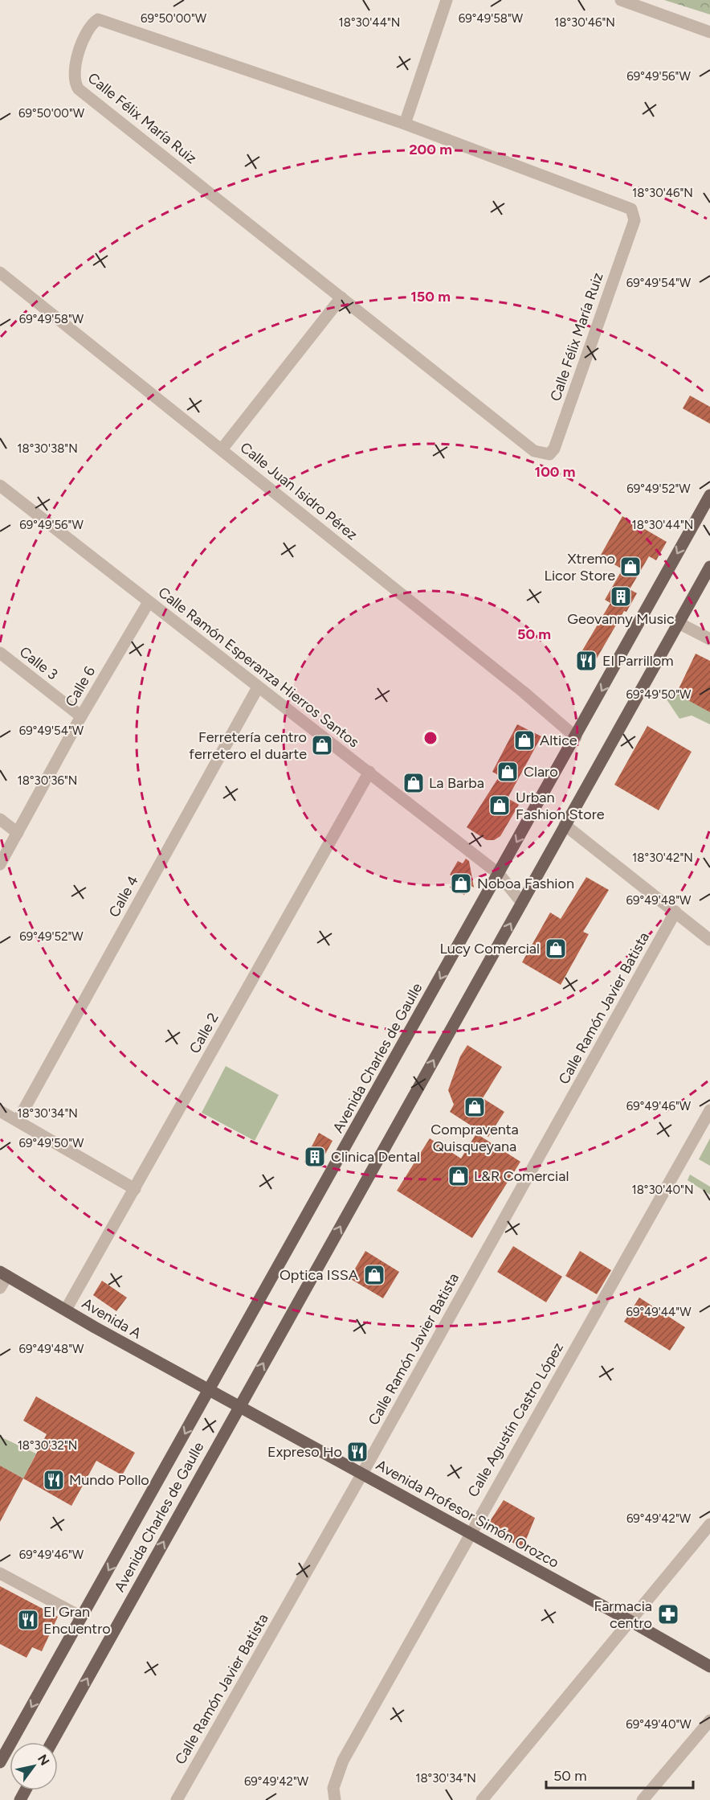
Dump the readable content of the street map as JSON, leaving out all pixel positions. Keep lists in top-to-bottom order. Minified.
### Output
{"streets":{"main road":["Avenida Charles de Gaulle","Avenida A","Avenida Profesor Simón Orozco"],"street":["Calle Félix María Ruiz","Calle Juan Isidro Pérez","Calle 3","Calle Ramón Esperanza Hierros Santos","Calle 6","Calle 4","Calle Ramón Javier Batista","Calle 2","Calle Agustín Castro López"]},"crossings":[["Calle Juan Isidro Pérez","Avenida Charles de Gaulle"],["Calle 3","Calle 6"],["Calle Ramón Esperanza Hierros Santos","Calle 6"],["Calle Ramón Esperanza Hierros Santos","Calle 4"],["Calle Ramón Esperanza Hierros Santos","Calle 2"],["Calle Ramón Esperanza Hierros Santos","Avenida Charles de Gaulle"],["Calle Ramón Javier Batista","Avenida Profesor Simón Orozco"],["Calle 2","Avenida A"],["Avenida Charles de Gaulle","Avenida A"],["Avenida Charles de Gaulle","Avenida Profesor Simón Orozco"],["Avenida A","Avenida Profesor Simón Orozco"],["Calle Agustín Castro López","Avenida Profesor Simón Orozco"]],"places":{"shop":["Xtremo Licor Store","Altice","Ferretería centro ferretero el duarte","Claro","La Barba","Urban Fashion Store","Noboa Fashion","Lucy Comercial","Compraventa Quisqueyana","L&R Comercial","Optica ISSA"],"building":["Geovanny Music","Clinica Dental"],"restaurant":["El Parrillom","Expreso Ho","Mundo Pollo","El Gran Encuentro"],"pharmacy":["Farmacia centro"]},"scale_bar":"50 m","north":"top right","coordinates":["69°50'00\"W","69°49'58\"W","18°30'44\"N","18°30'46\"N","69°49'56\"W","69°49'54\"W","18°30'38\"N","69°49'52\"W","69°49'50\"W","18°30'36\"N","18°30'42\"N","69°49'48\"W","69°49'46\"W","18°30'34\"N","18°30'40\"N","69°49'44\"W","18°30'32\"N","69°49'42\"W","69°49'40\"W"],"rings":["200 m","150 m","100 m","50 m"]}
